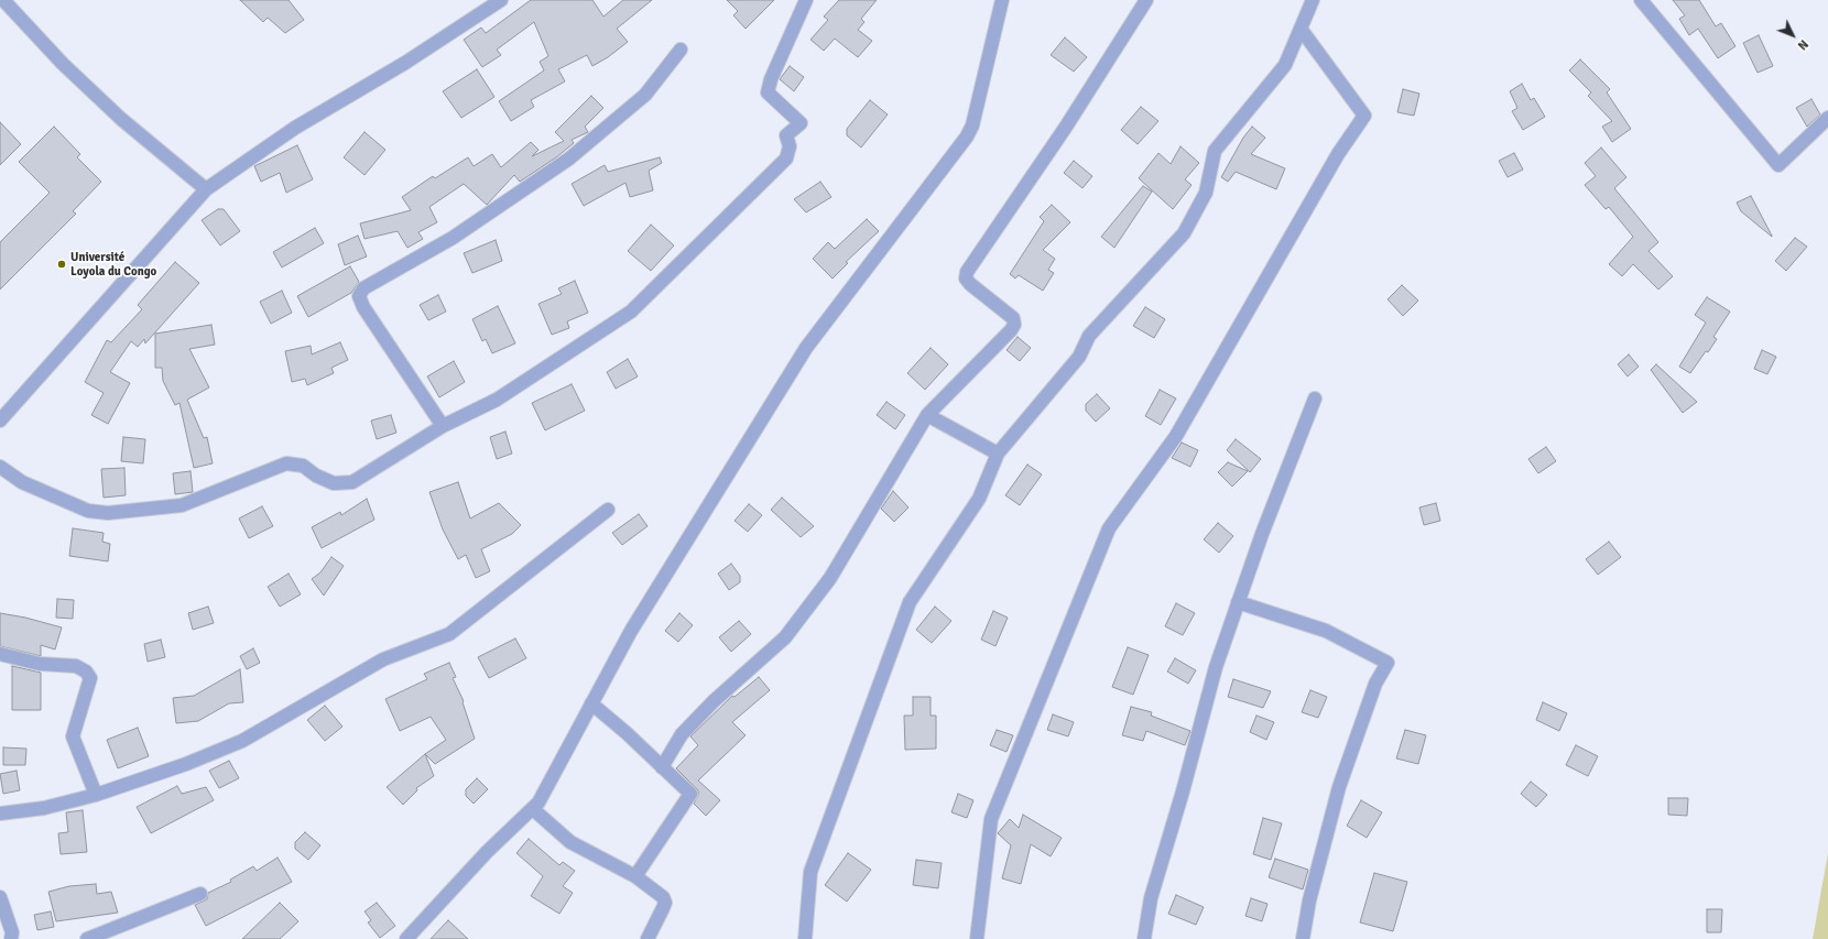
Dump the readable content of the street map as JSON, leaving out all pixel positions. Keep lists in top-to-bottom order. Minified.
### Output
{"places":["Université Loyola du Congo"],"north":"bottom right"}
